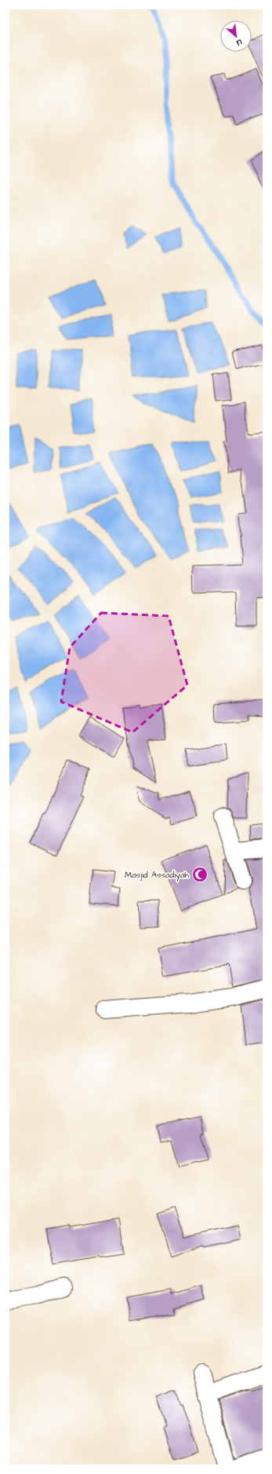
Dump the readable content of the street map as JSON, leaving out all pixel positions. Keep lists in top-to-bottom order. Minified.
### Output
{"places":{"mosque":["Masjid Assadiyah"]},"north":"bottom right"}
